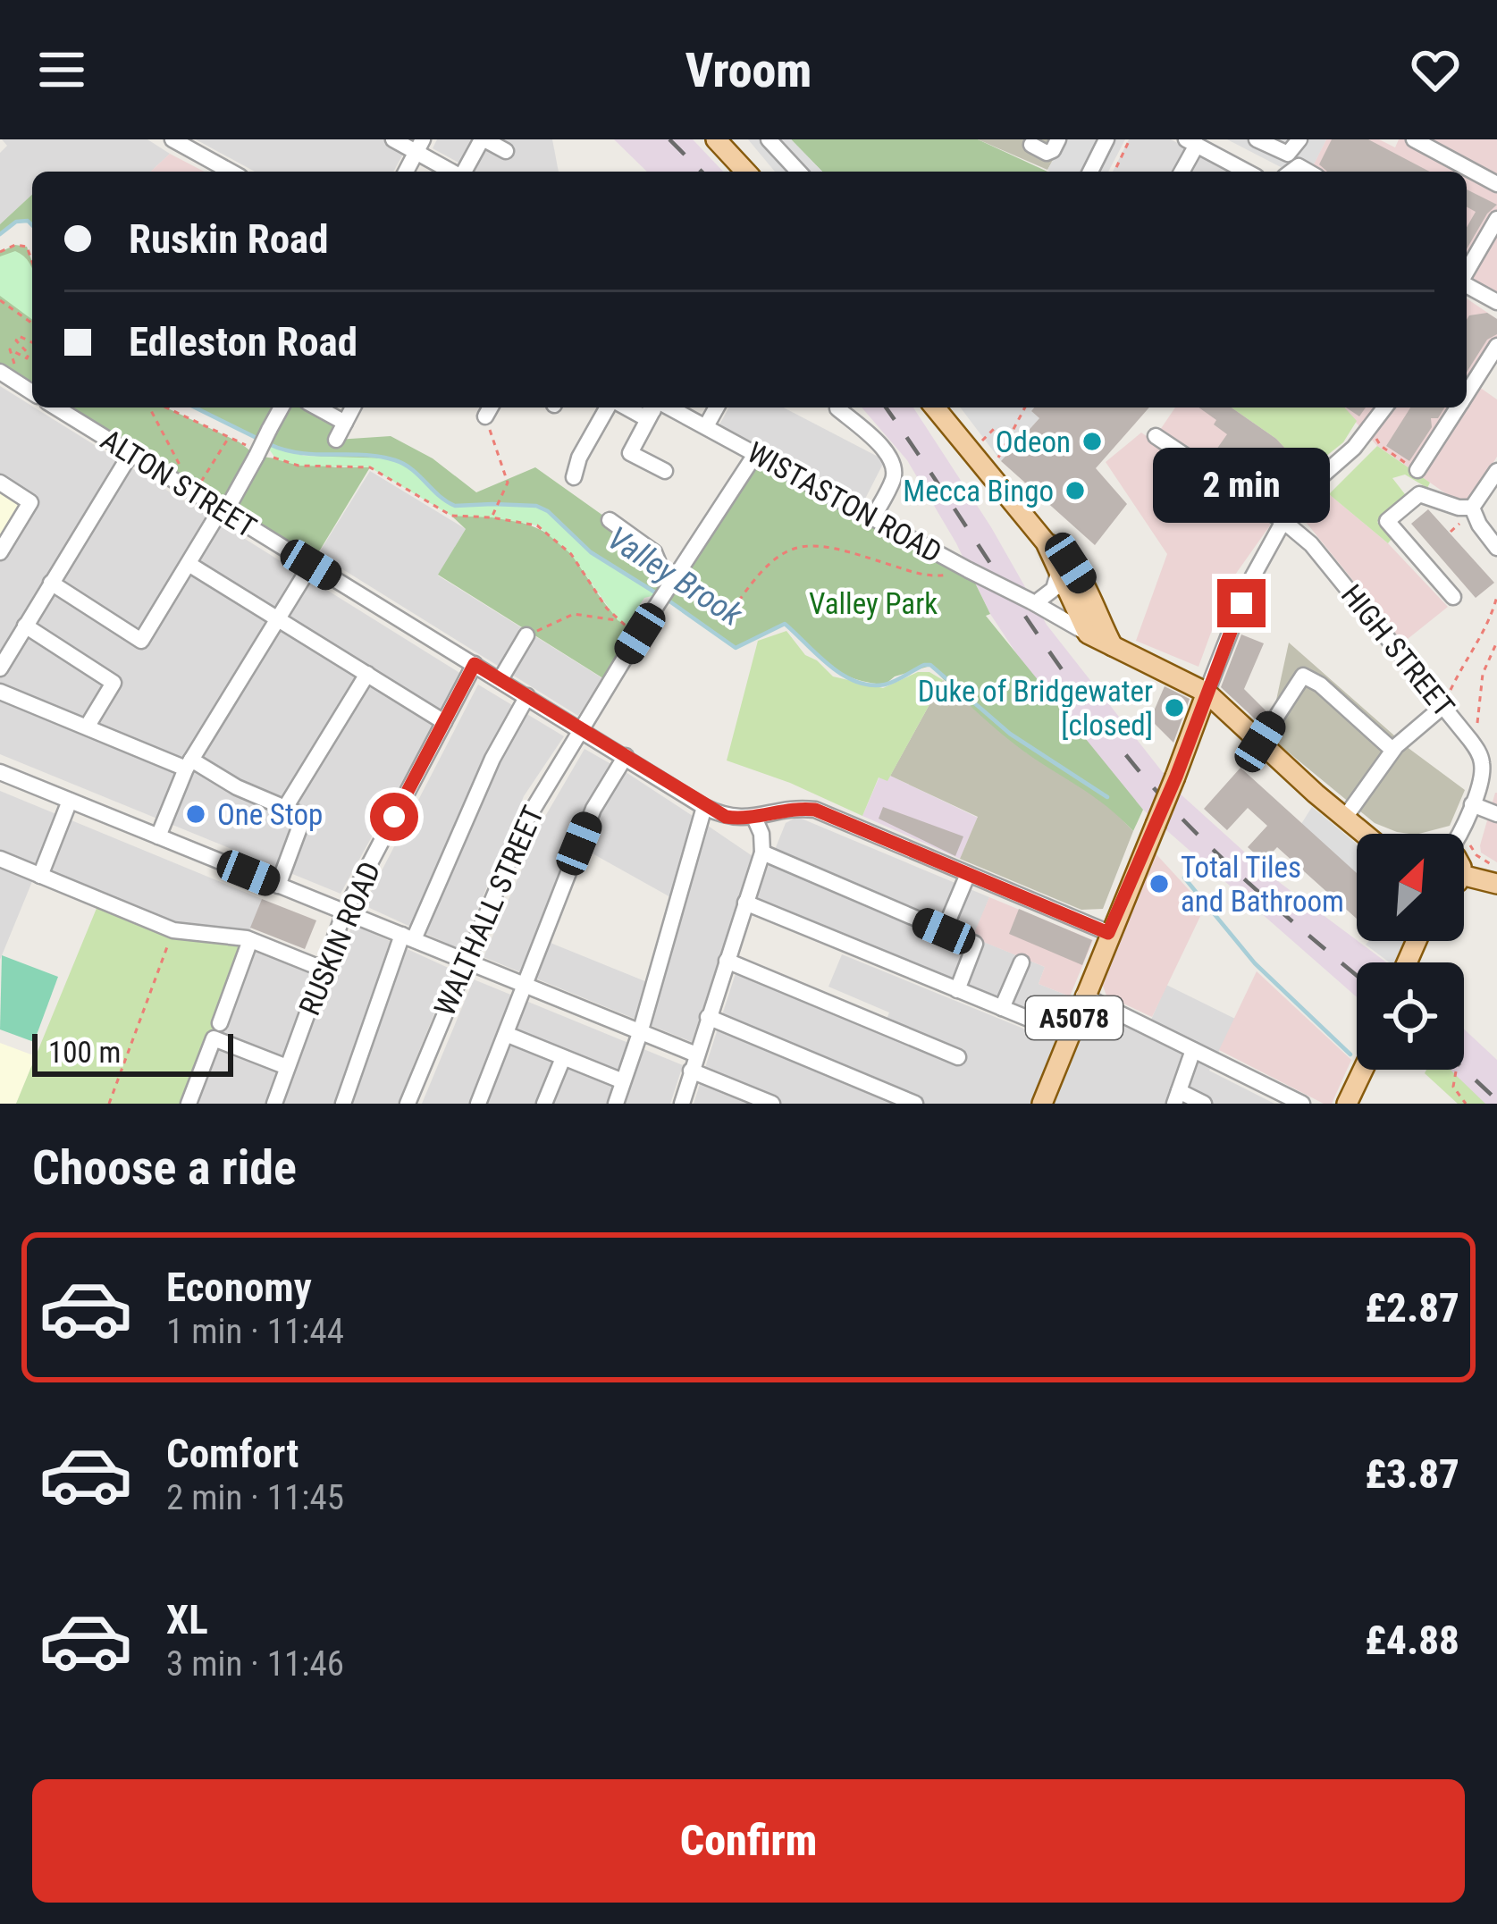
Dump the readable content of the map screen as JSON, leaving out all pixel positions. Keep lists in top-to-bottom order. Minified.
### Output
{"streets":{"main road":["A5078"],"street":["ALTON STREET","WISTASTON ROAD","HIGH STREET","WALTHALL STREET","RUSKIN ROAD"]},"crossings":[["ALTON STREET","WALTHALL STREET"],["ALTON STREET","RUSKIN ROAD"],["WISTASTON ROAD","WALTHALL STREET"]],"water":["Valley Brook"],"parks":["Valley Park"],"places":["Odeon","Mecca Bingo","Duke of Bridgewater [closed]","One Stop","Total Tiles and Bathroom"],"scale_bar":"100 m","north":"top right","page":{"header":"Vroom","banner":["Ruskin Road","Edleston Road"],"bubble":"2 min","scale":"100 m","heading":"Choose a ride","list":[{"name":"Economy","note":"1 min · 11:44","value":"£2.87"},{"name":"Comfort","note":"2 min · 11:45","value":"£3.87"},{"name":"XL","note":"3 min · 11:46","value":"£4.88"}],"buttons":"Confirm"}}
